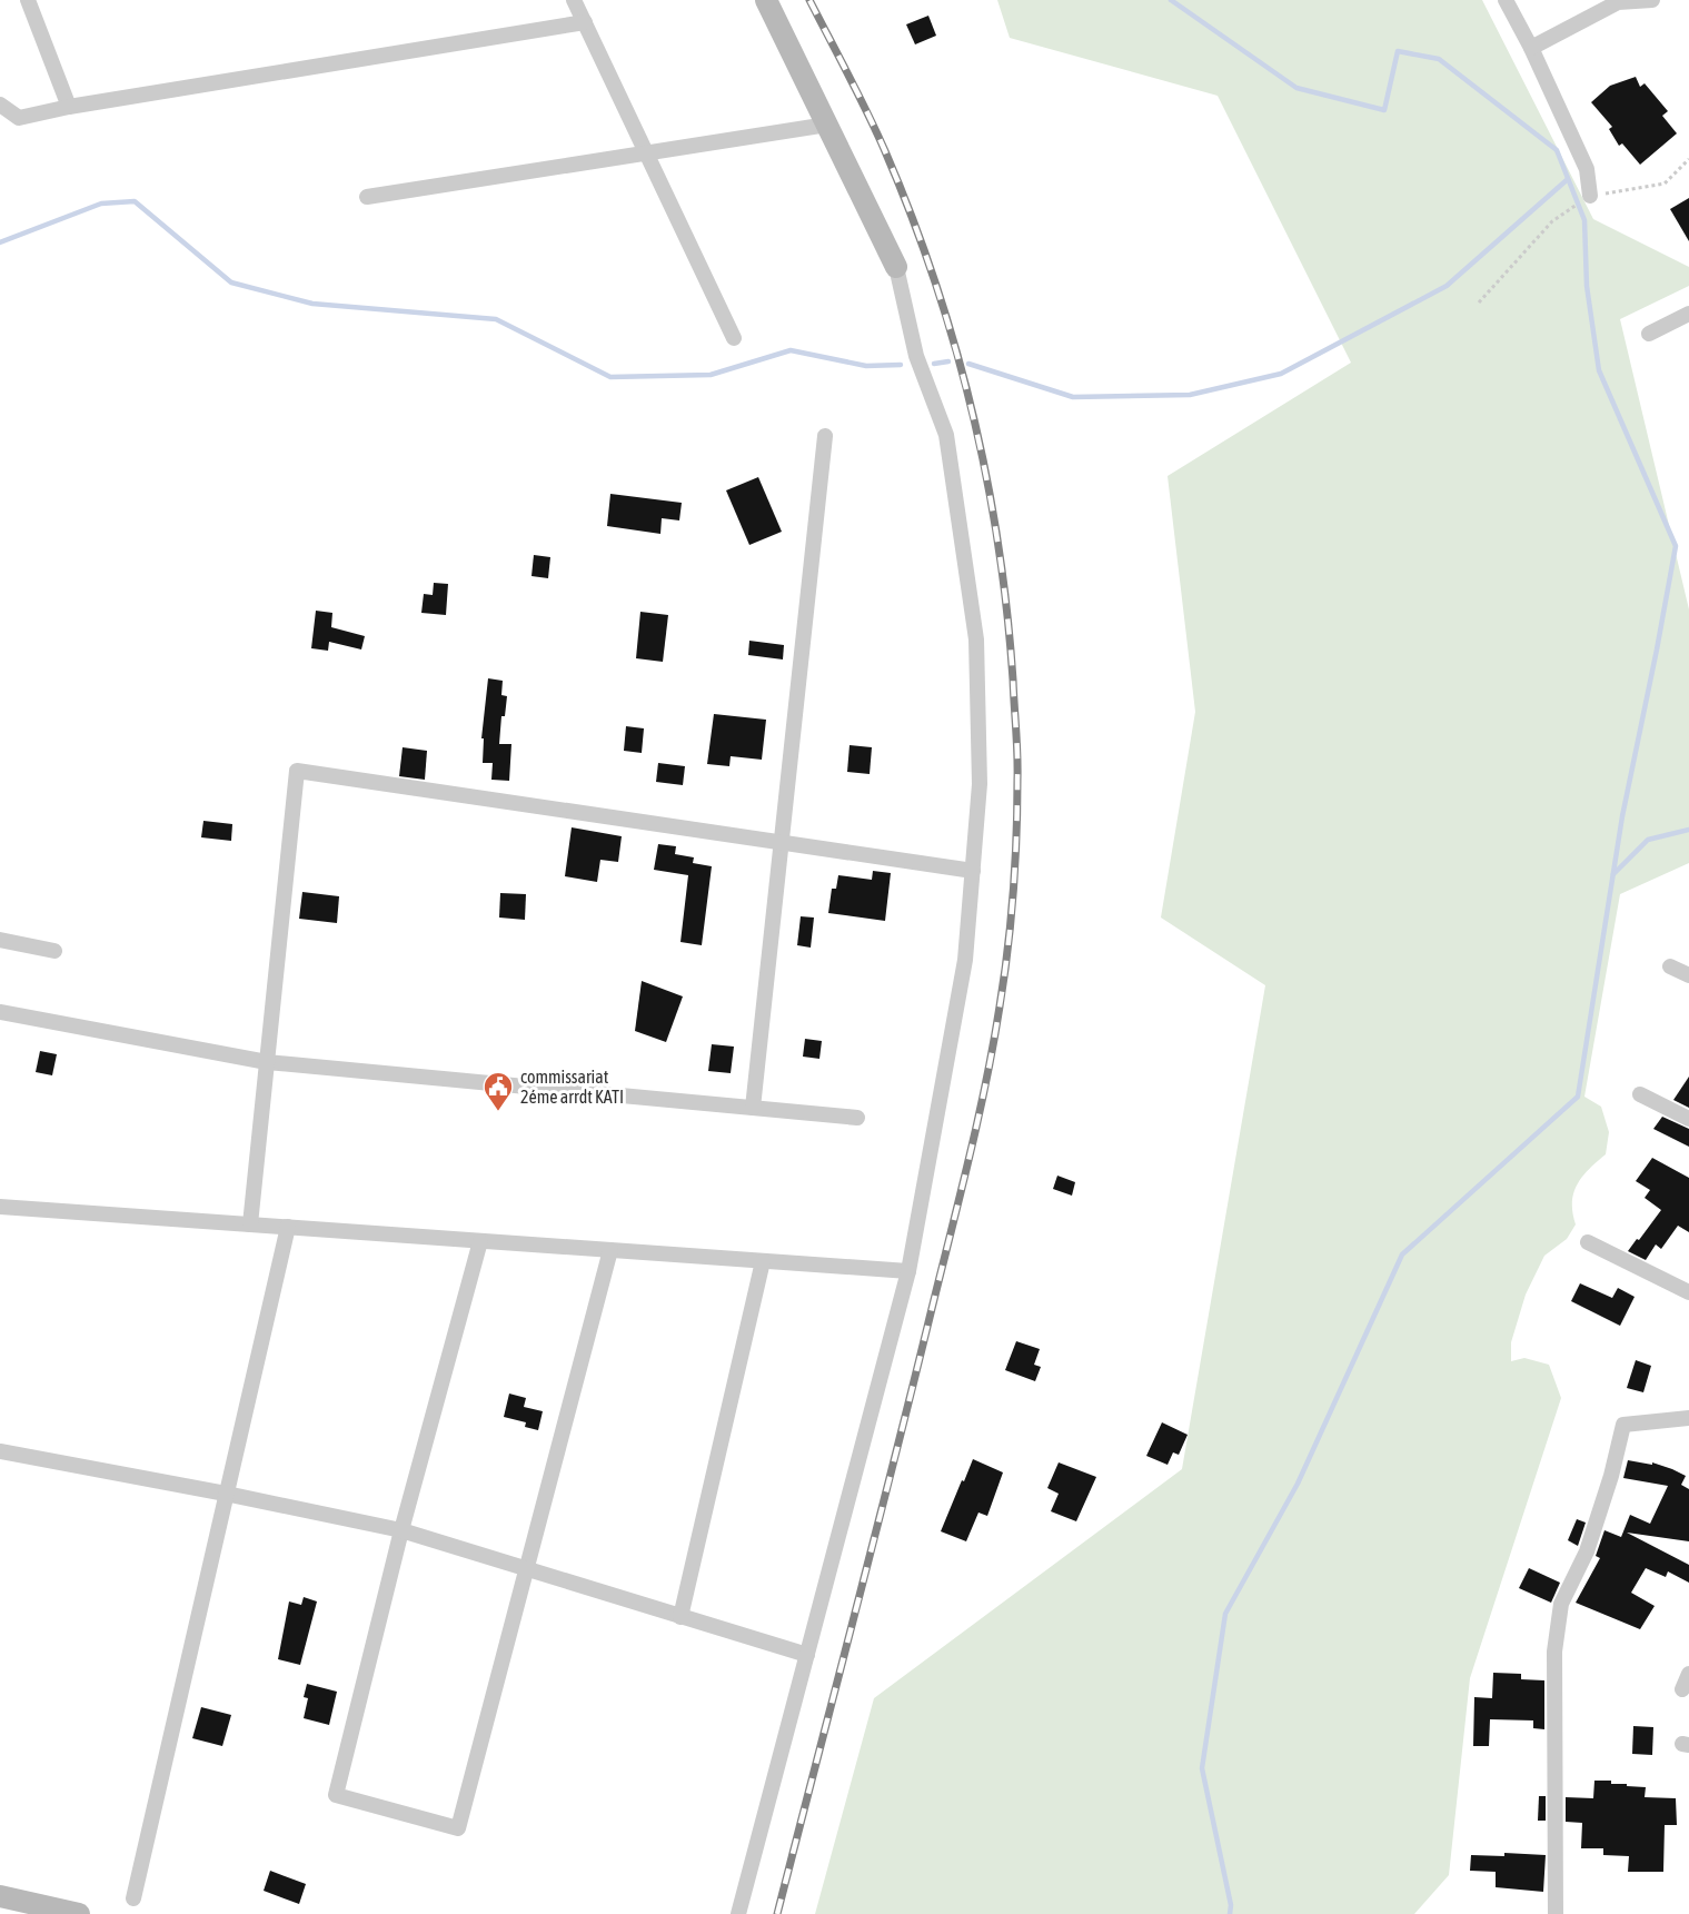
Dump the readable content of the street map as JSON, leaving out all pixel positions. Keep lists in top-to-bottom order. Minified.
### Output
{"places":{"public building":["commissariat 2éme arrdt KATI"]}}
